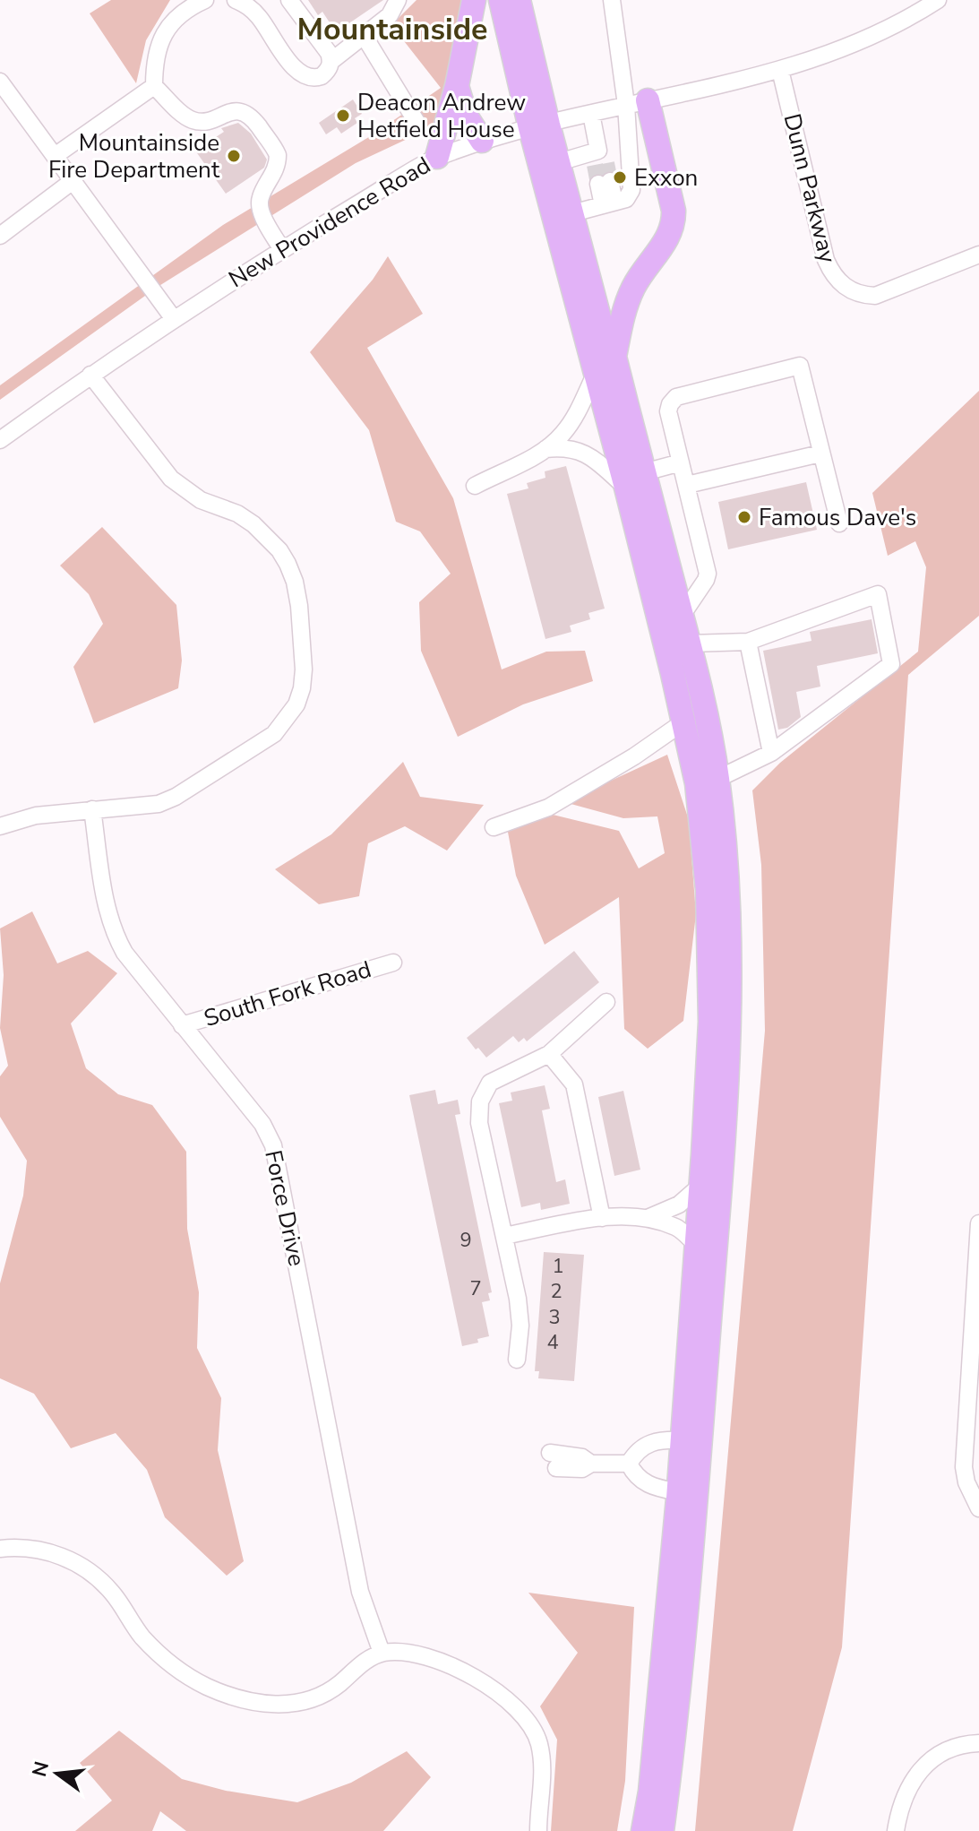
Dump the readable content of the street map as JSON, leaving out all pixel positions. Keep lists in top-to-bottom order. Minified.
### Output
{"streets":{"street":["Dunn Parkway","New Providence Road","South Fork Road","Force Drive"]},"crossings":[["Dunn Parkway","New Providence Road"],["South Fork Road","Force Drive"]],"districts":["Mountainside"],"places":["Deacon Andrew Hetfield House","Mountainside Fire Department","Exxon","Famous Dave's"],"house_numbers":["9","1","7","2","3","4"],"north":"left"}
